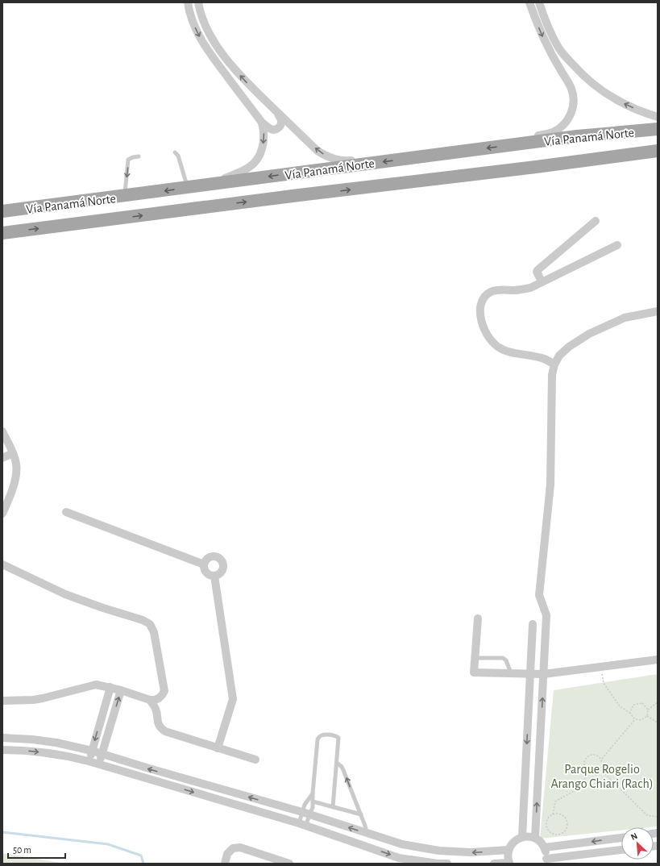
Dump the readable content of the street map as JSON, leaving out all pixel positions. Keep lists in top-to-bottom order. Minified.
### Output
{"streets":{"main road":["Vía Panamá Norte"]},"parks":["Parque Rogelio Arango Chiari (Rach)"],"scale_bar":"50 m","north":"top left"}
